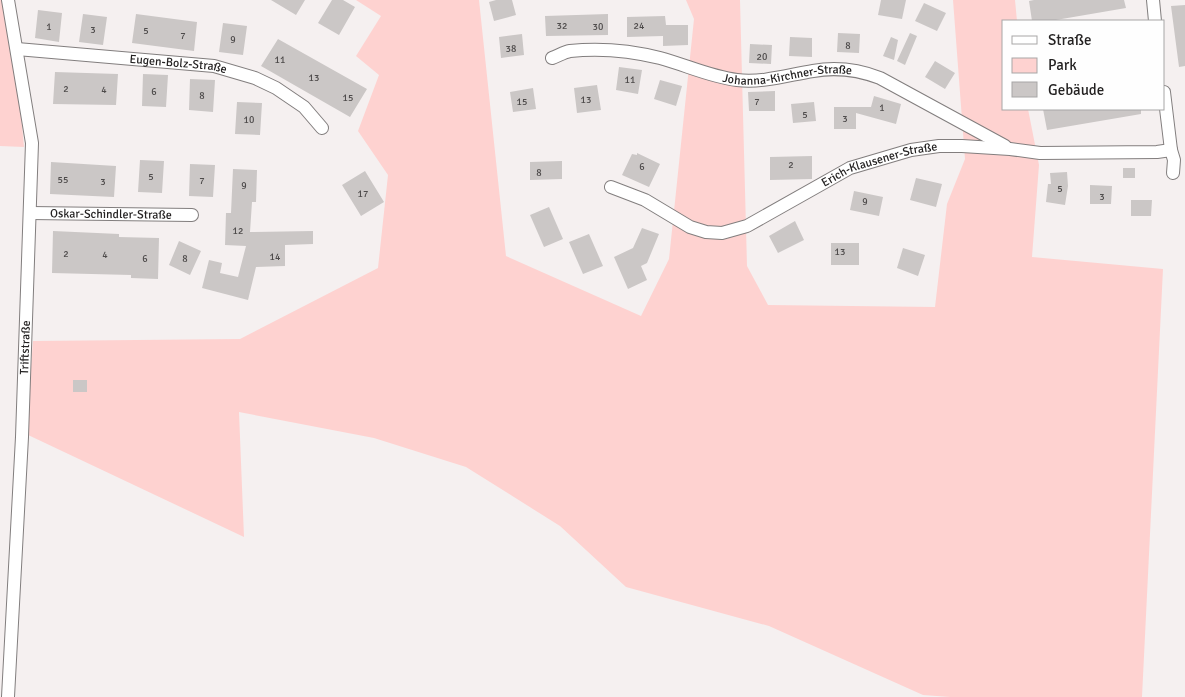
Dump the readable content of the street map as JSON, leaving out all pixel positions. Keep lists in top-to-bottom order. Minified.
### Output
{"streets":{"street":["Eugen-Bolz-Straße","Johanna-Kirchner-Straße","Erich-Klausener-Straße","Oskar-Schindler-Straße","Triftstraße"]},"crossings":[["Eugen-Bolz-Straße","Triftstraße"],["Johanna-Kirchner-Straße","Erich-Klausener-Straße"],["Oskar-Schindler-Straße","Triftstraße"]],"house_numbers":["32","24","1","30","3","5","7","9","8","38","20","11","13","11","2","4","6","8","15","13","15","7","1","5","3","10","2","6","8","5","55","7","3","9","5","17","3","9","12","13","2","4","14","6","8"],"legend":["Straße","Park","Gebäude"]}
